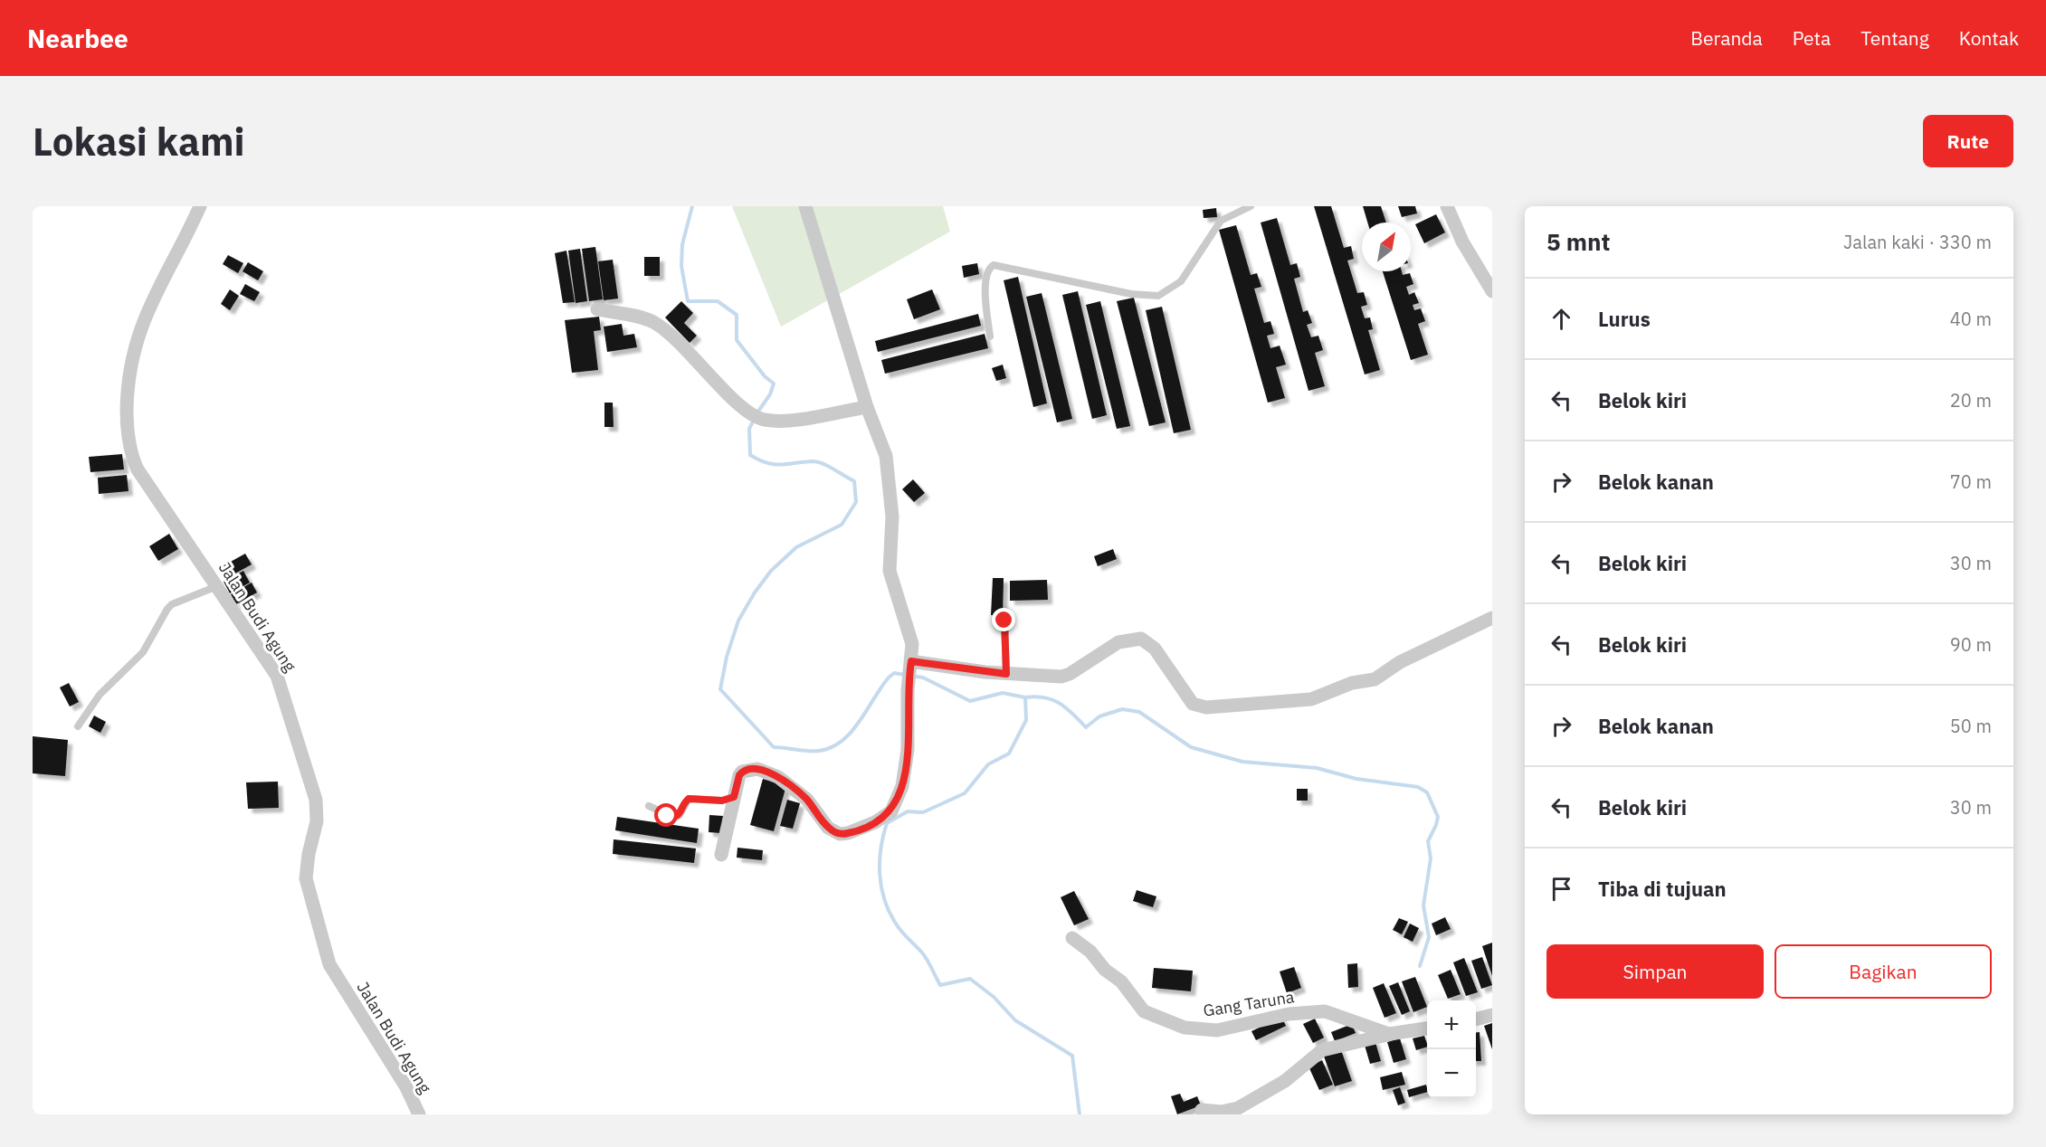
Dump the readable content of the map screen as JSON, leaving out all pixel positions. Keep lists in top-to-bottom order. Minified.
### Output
{"streets":{"street":["Jalan Budi Agung","Gang Taruna"]},"north":"top right","page":{"header":"Nearbee","nav":["Beranda","Peta","Tentang","Kontak"],"buttons":["Rute",["Simpan","Bagikan"]],"title":"Lokasi kami","heading":["5 mnt","Jalan kaki · 330 m"],"list":[["Lurus","40 m"],["Belok kiri","20 m"],["Belok kanan","70 m"],["Belok kiri","30 m"],["Belok kiri","90 m"],["Belok kanan","50 m"],["Belok kiri","30 m"],"Tiba di tujuan"],"map_buttons":["+","−"]}}
